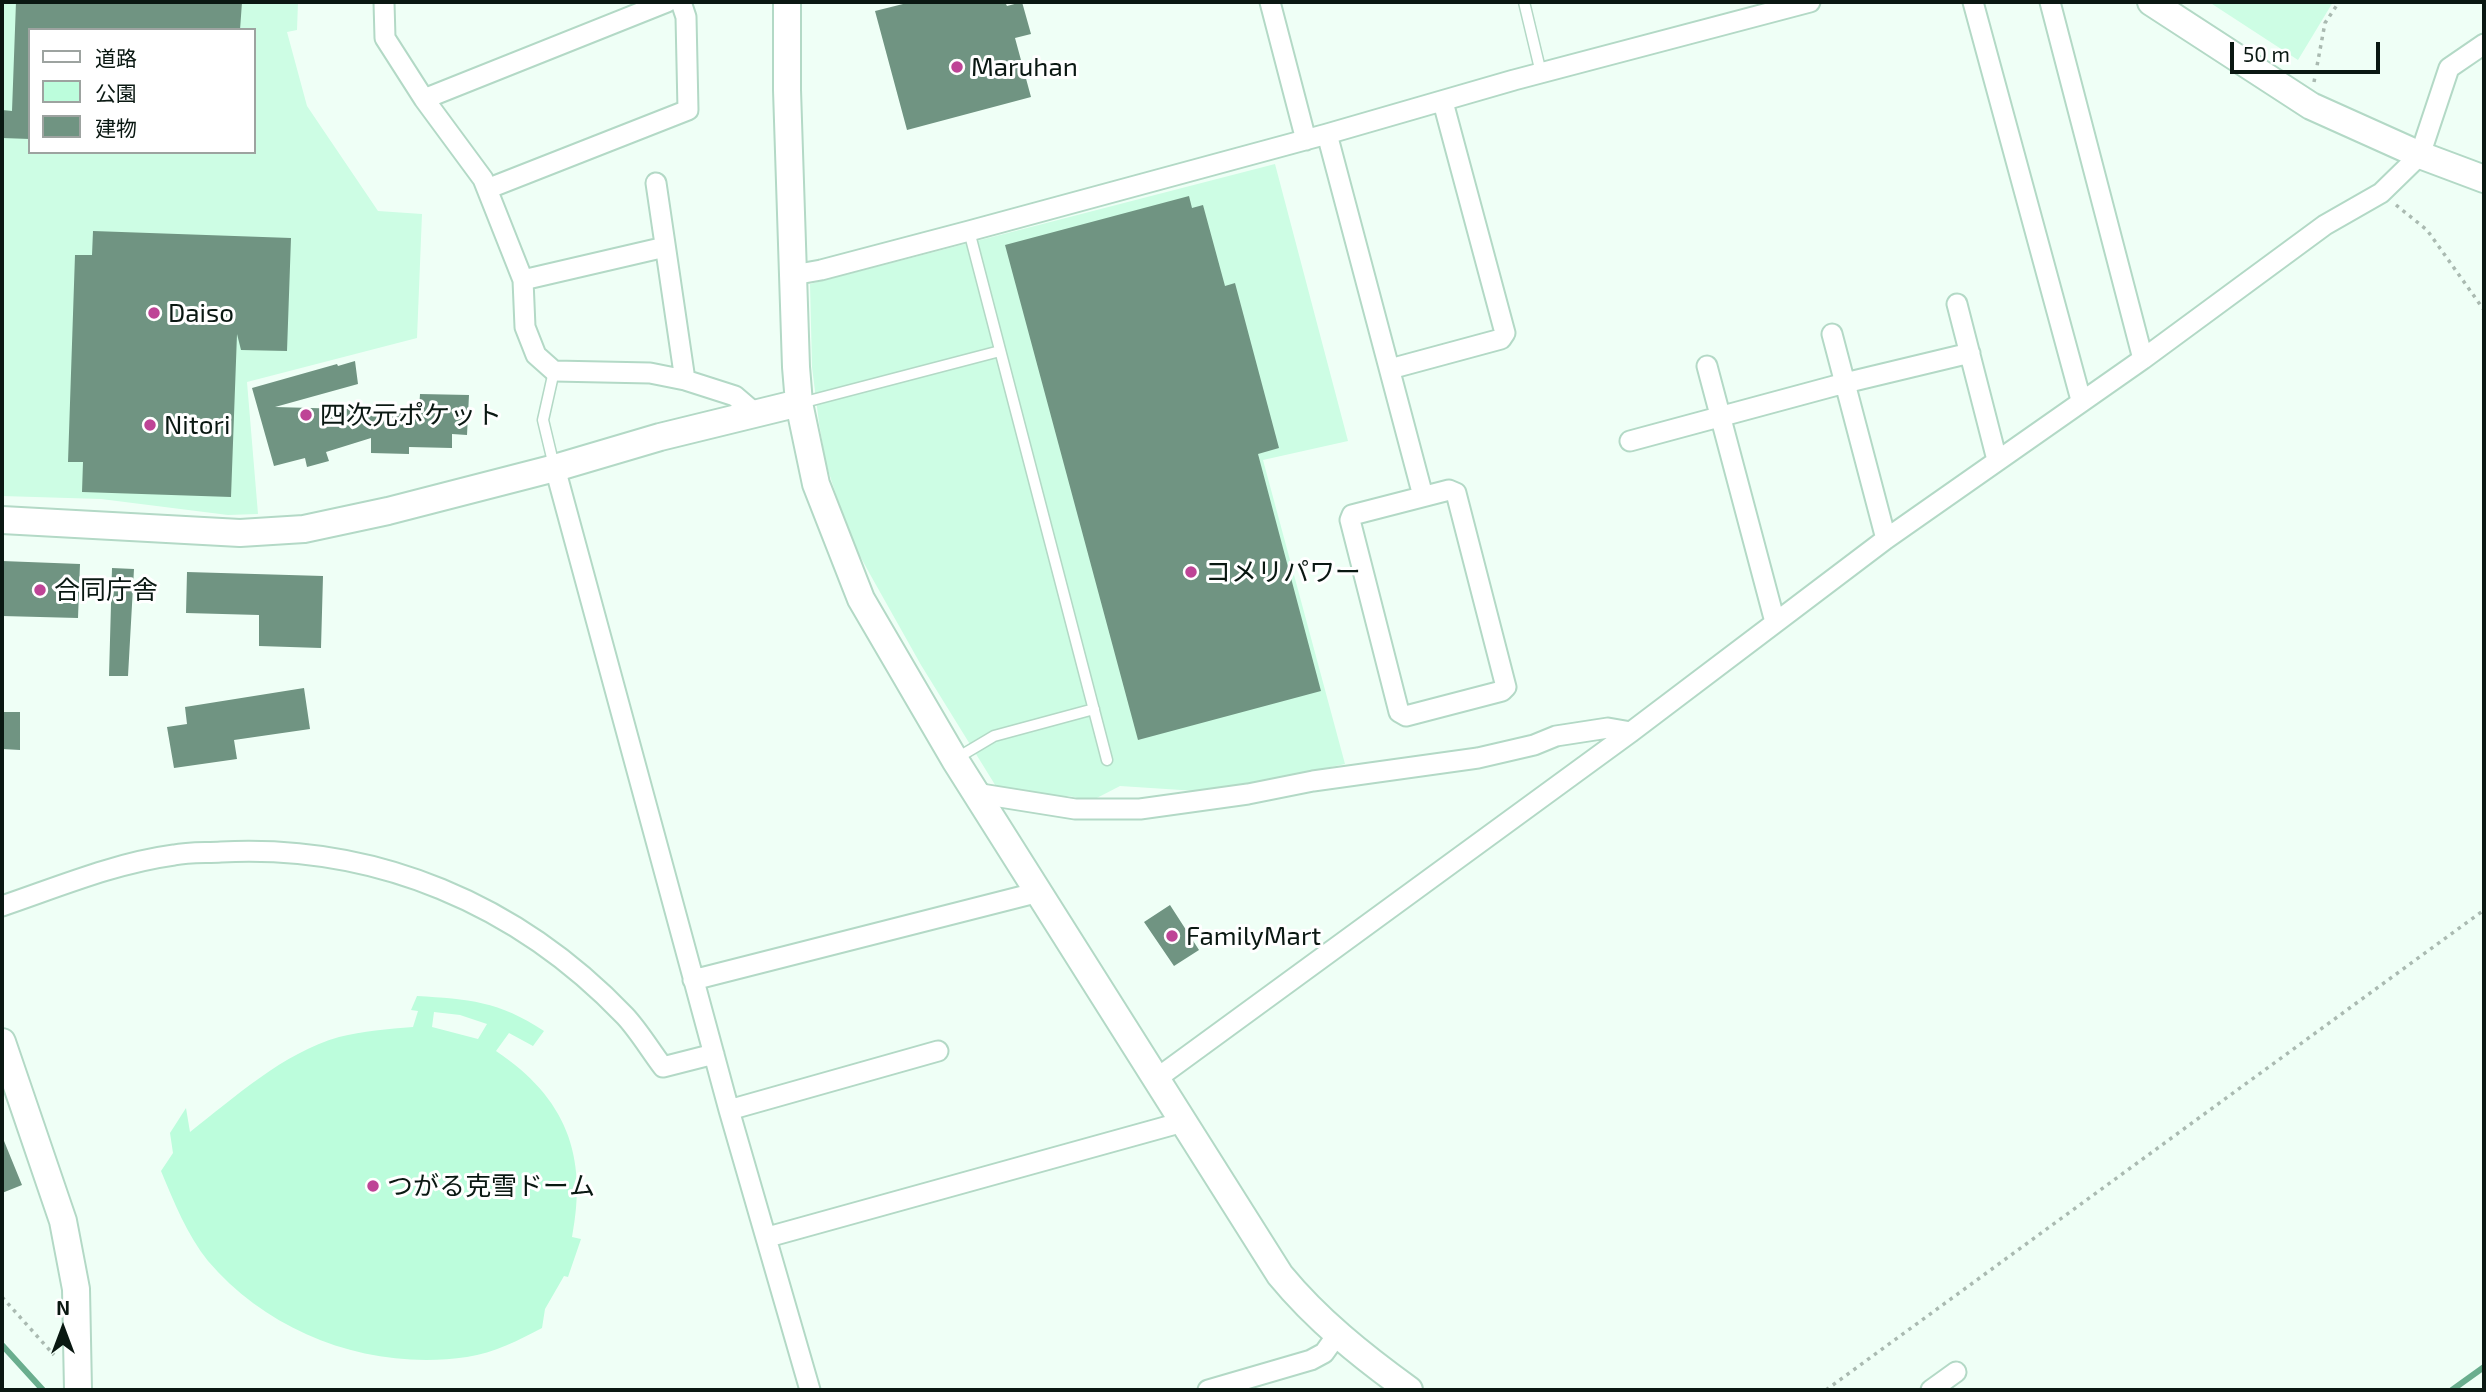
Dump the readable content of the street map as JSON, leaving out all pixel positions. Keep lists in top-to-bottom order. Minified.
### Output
{"places":["Maruhan","Daiso","四次元ポケット","Nitori","コメリパワー","合同庁舎","FamilyMart","つがる克雪ドーム"],"legend":["道路","公園","建物"],"scale_bar":"50 m","north":"top"}
